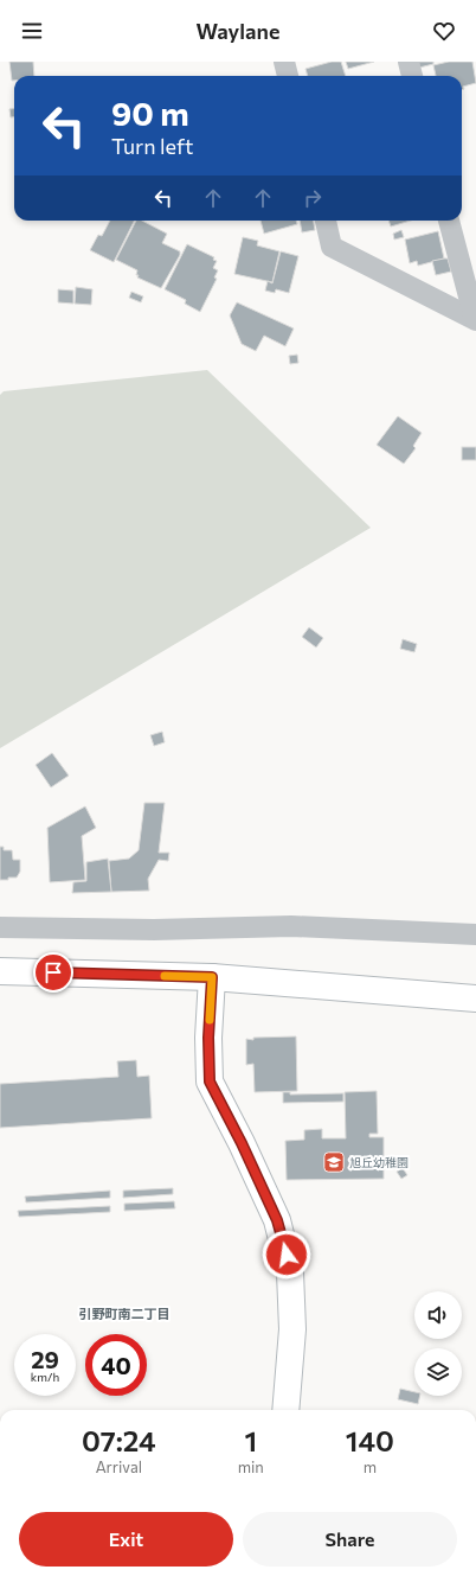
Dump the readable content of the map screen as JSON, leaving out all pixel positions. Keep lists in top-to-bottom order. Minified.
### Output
{"districts":["引野町南二丁目"],"places":{"school or university":["旭丘幼稚園"]},"page":{"header":"Waylane","turn":["90 m","Turn left"],"speed":"29 km/h","limit":"40","eta":["07:24","Arrival","1","min","140","m"],"buttons":["Exit","Share"]}}
